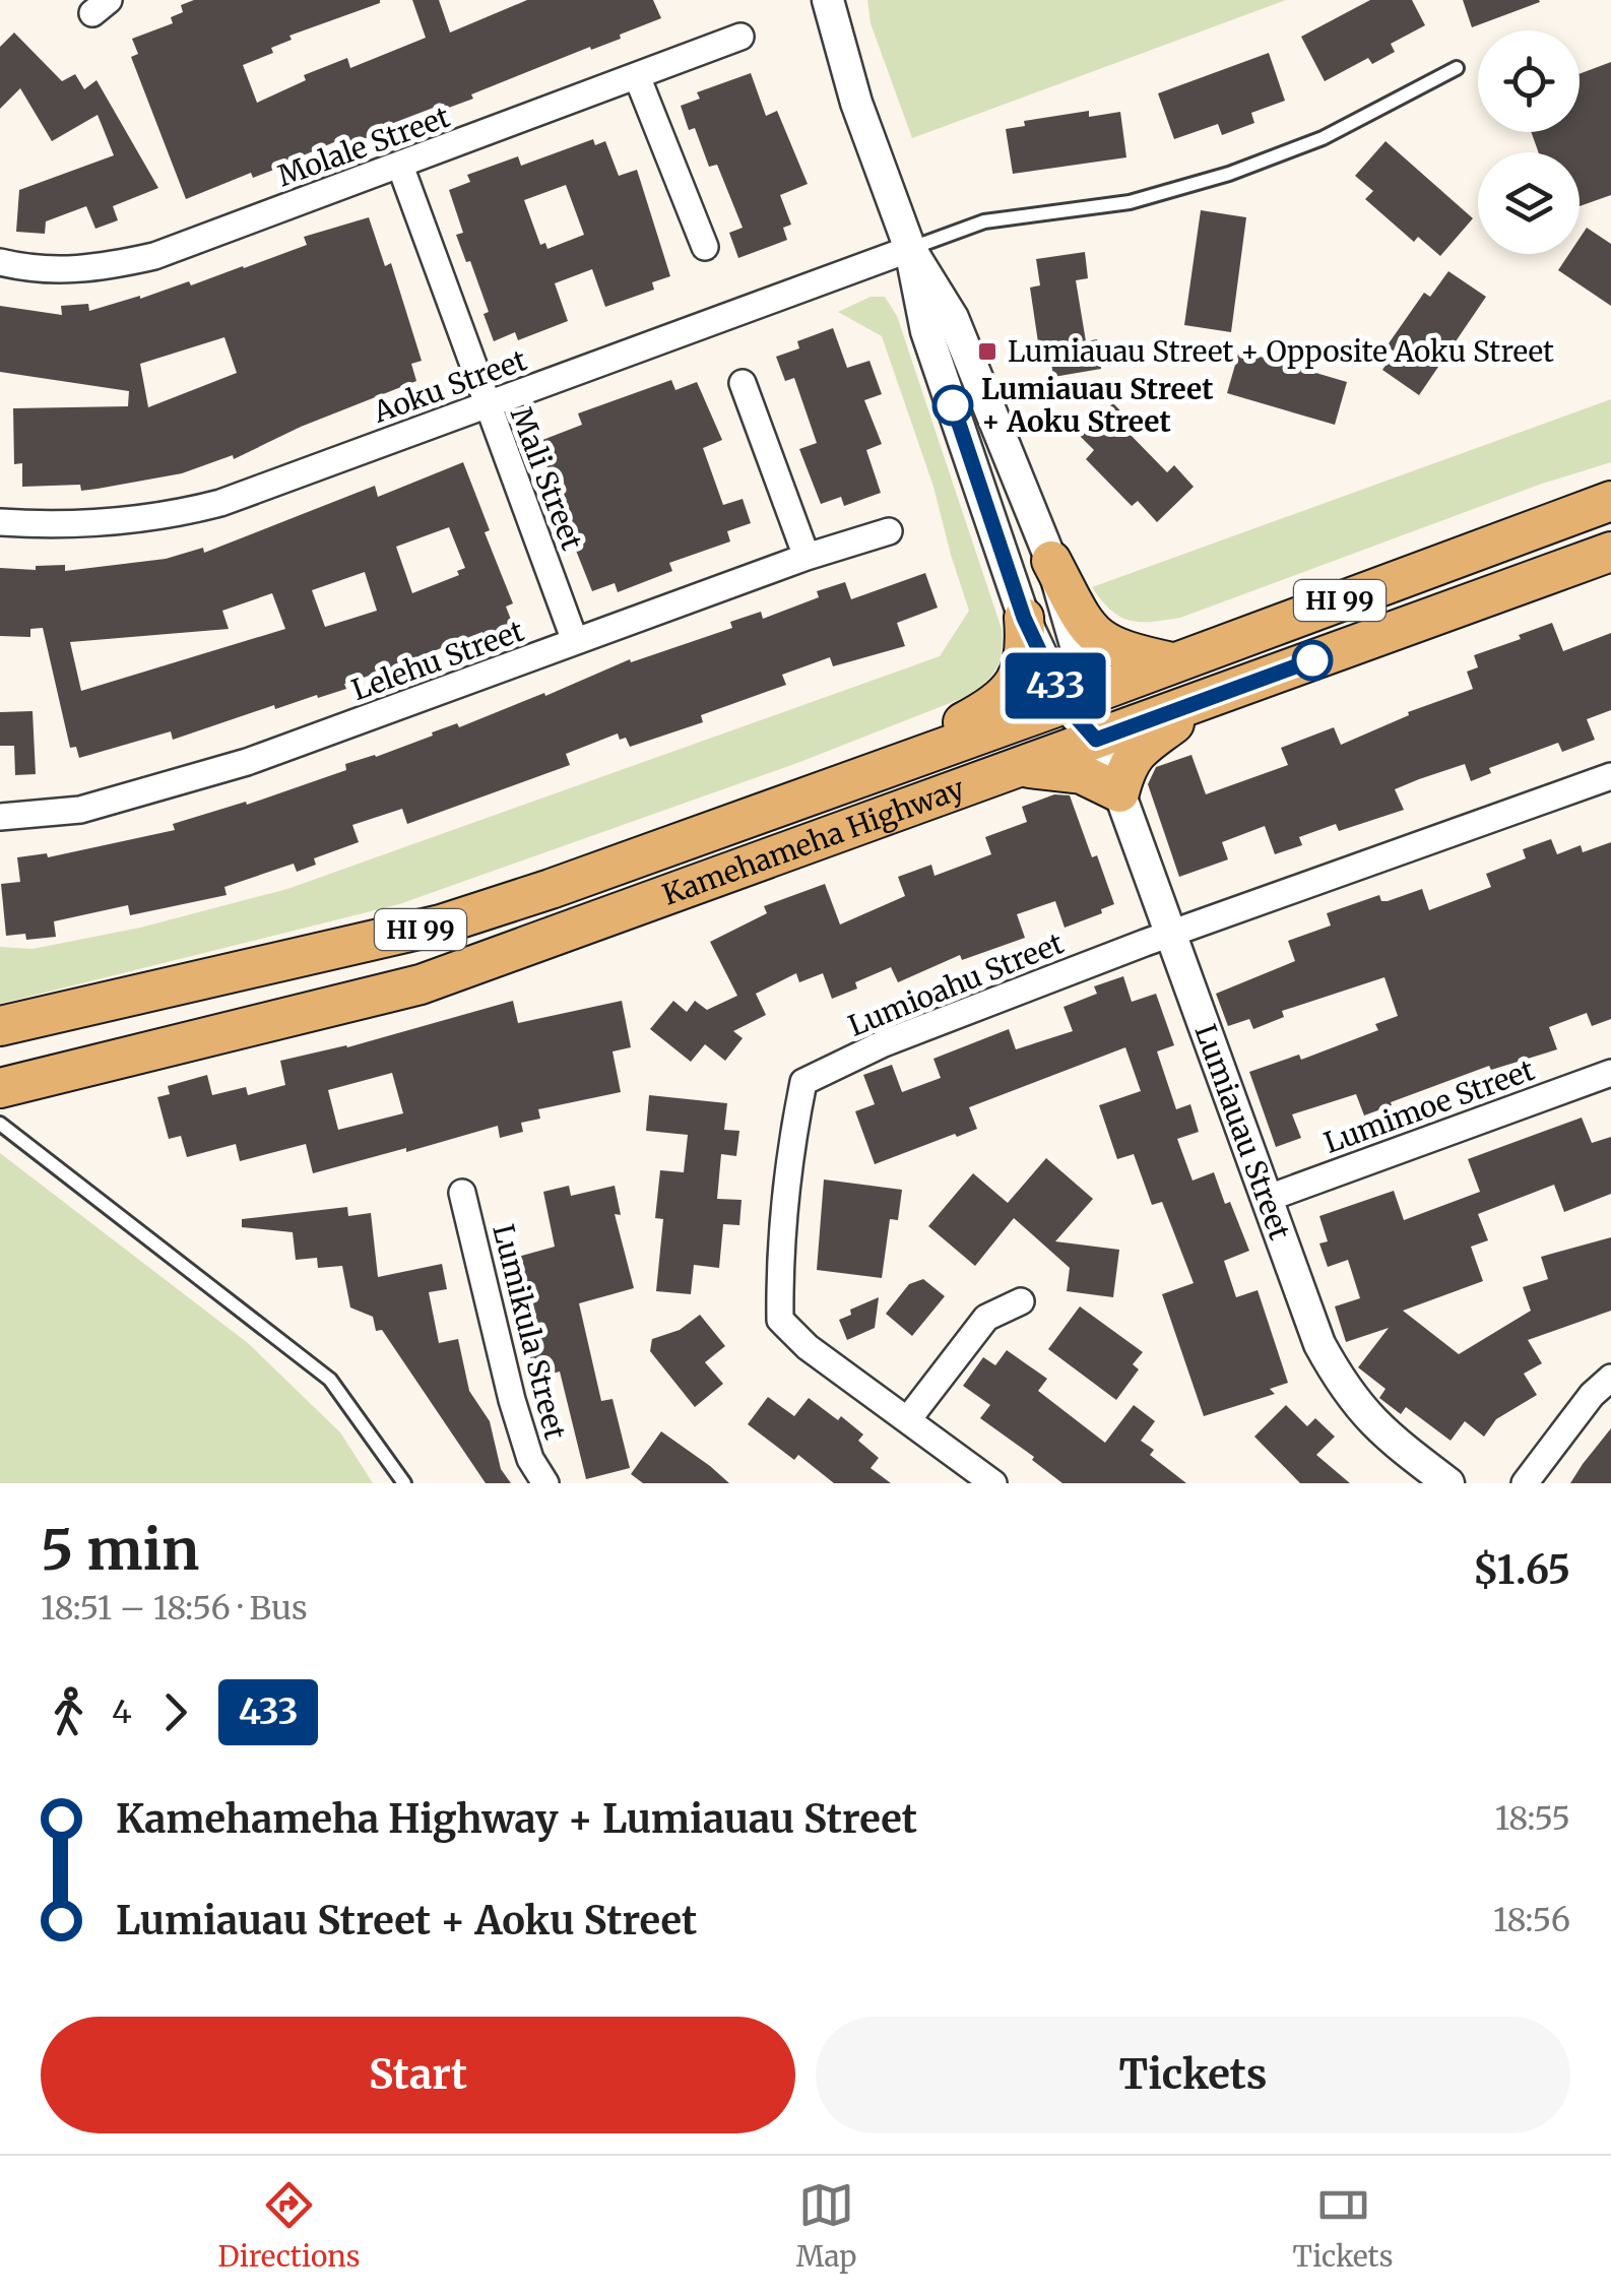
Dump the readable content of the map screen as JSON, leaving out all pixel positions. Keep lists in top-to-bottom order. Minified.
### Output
{"streets":{"main road":["HI 99","Kamehameha Highway"],"street":["Molale Street","Aoku Street","Mali Street","Lelehu Street","Lumioahu Street","Lumimoe Street","Lumiauau Street","Lumikula Street"]},"crossings":[["Molale Street","Mali Street"],["Aoku Street","Mali Street"],["Aoku Street","Lumiauau Street"],["Mali Street","Lelehu Street"],["Kamehameha Highway","Lumiauau Street"],["Lumioahu Street","Lumiauau Street"],["Lumimoe Street","Lumiauau Street"]],"places":{"transit":["Lumiauau Street + Opposite Aoku Street"],"other":["Lumiauau Street + Aoku Street"]},"lines":["bus line 433"],"page":{"on_map":"433","heading":["5 min","18:51 – 18:56 · Bus","$1.65"],"legs":["4","433"],"list":[{"name":"Kamehameha Highway + Lumiauau Street","value":"18:55"},{"name":"Lumiauau Street + Aoku Street","value":"18:56"}],"buttons":["Start","Tickets"],"tabs":["Directions","Map","Tickets"]}}
